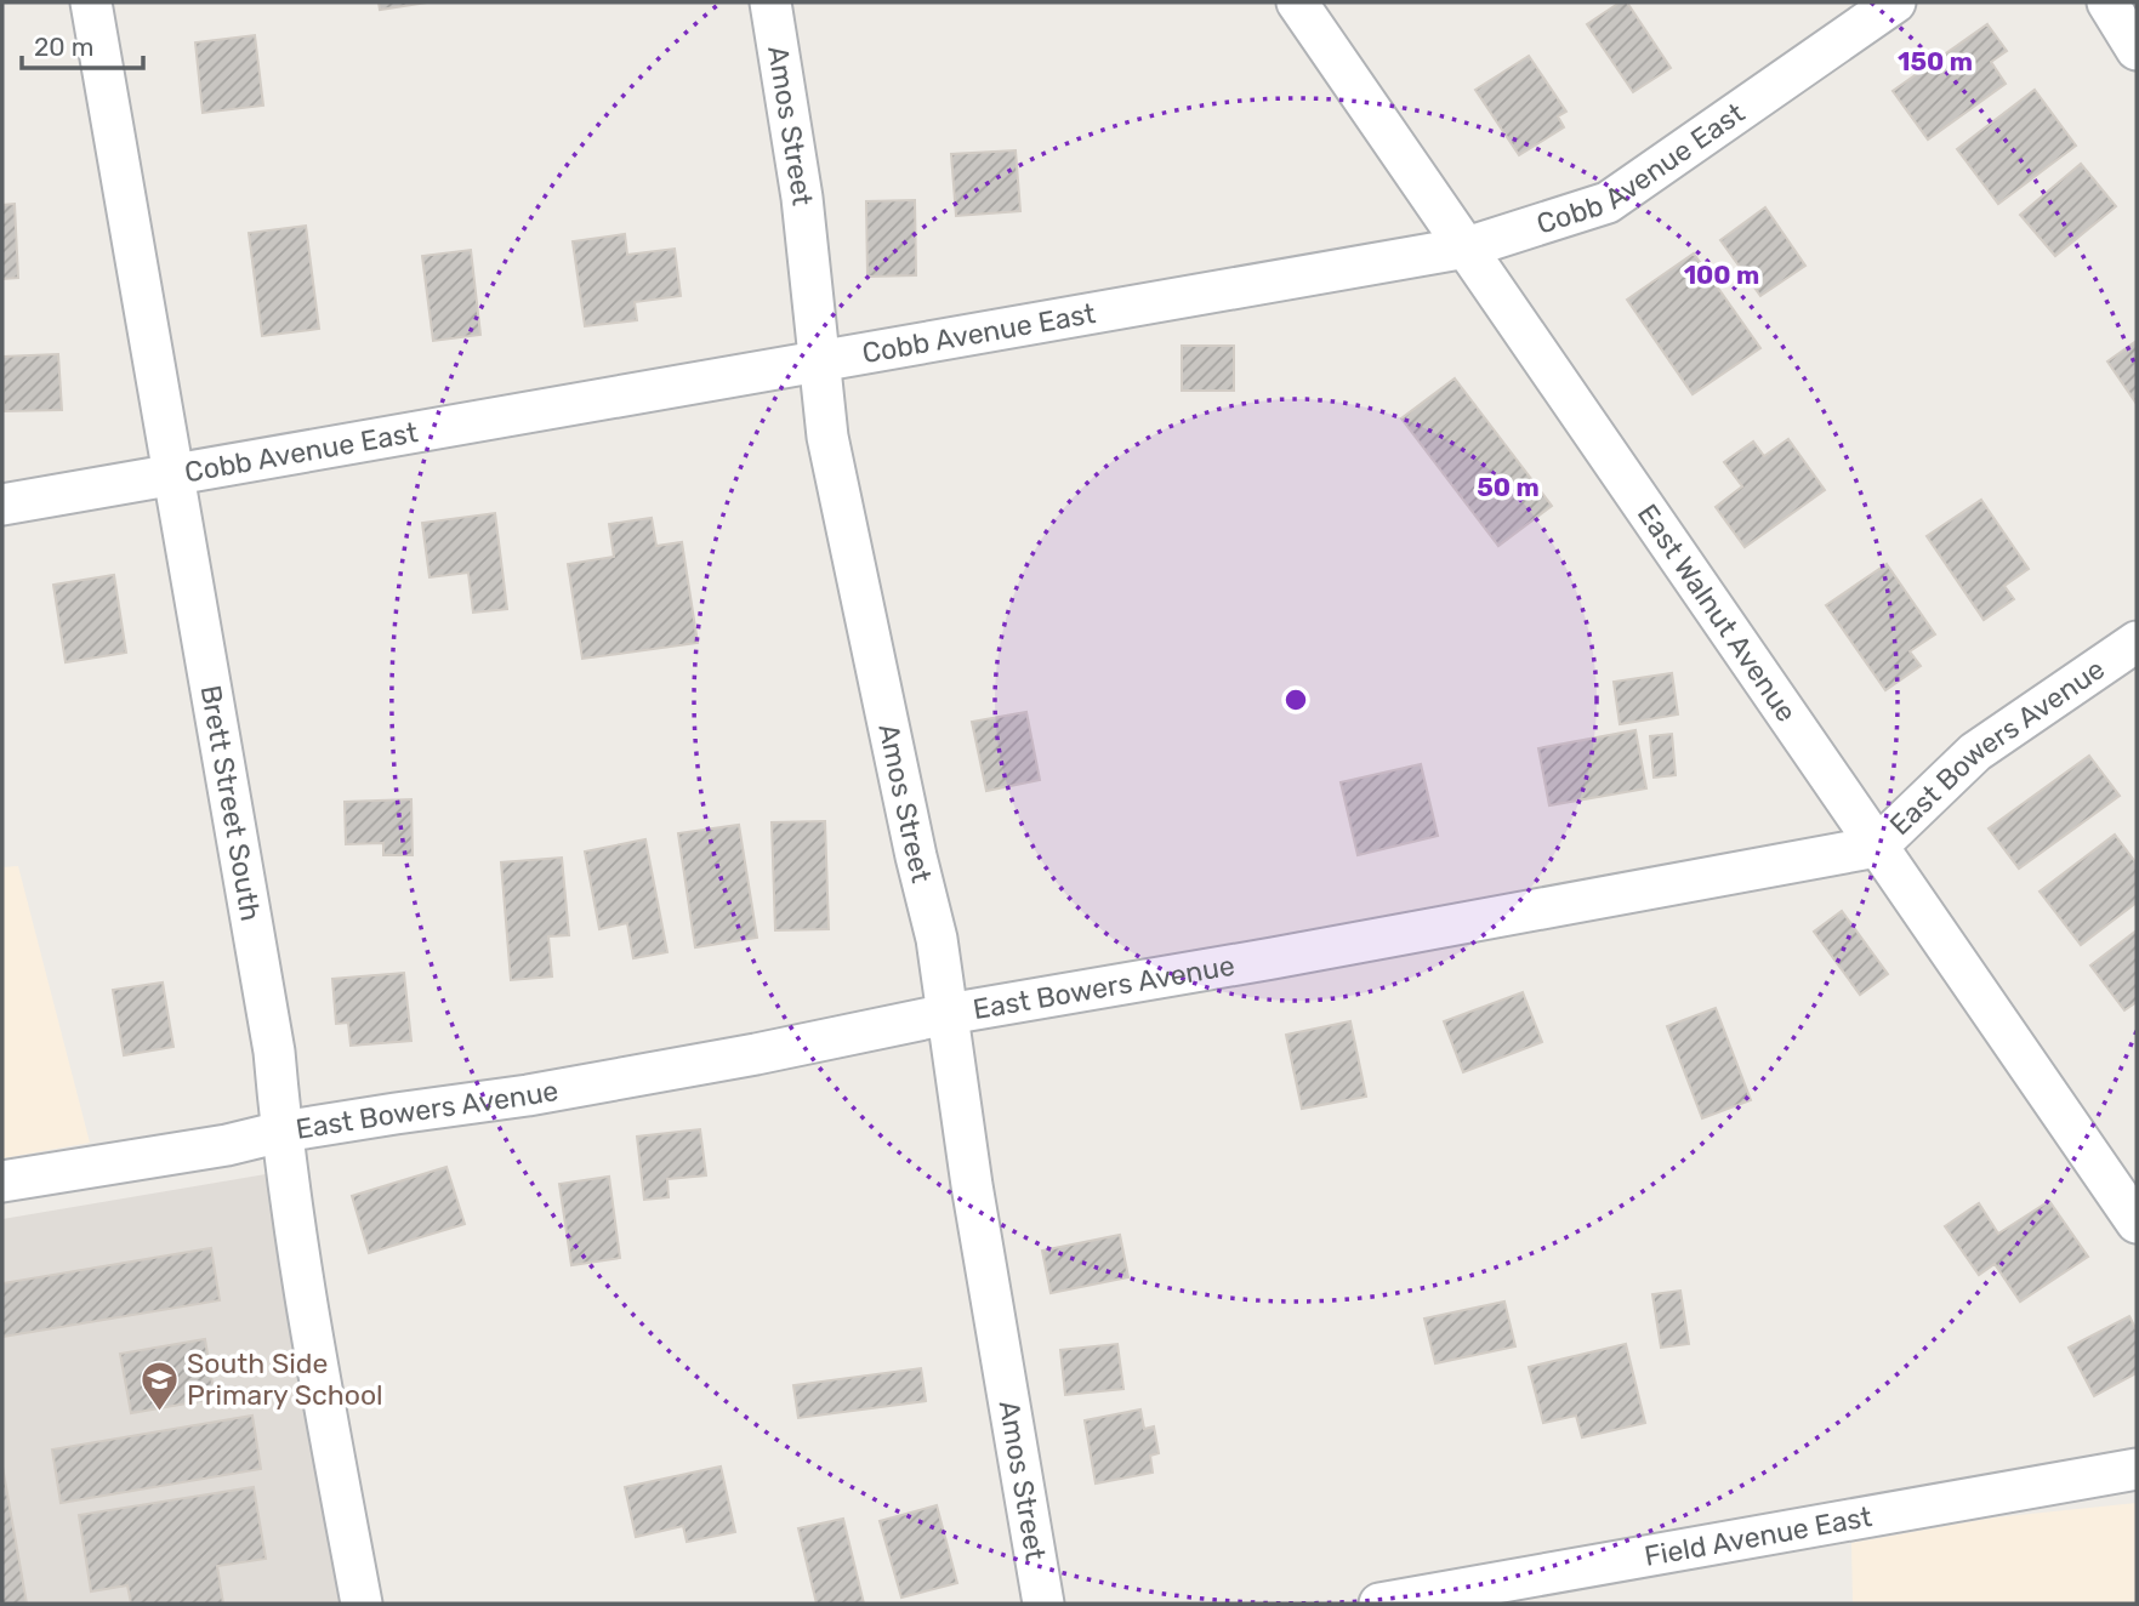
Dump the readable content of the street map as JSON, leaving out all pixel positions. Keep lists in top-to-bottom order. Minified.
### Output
{"streets":{"street":["Amos Street","Cobb Avenue East","East Walnut Avenue","East Bowers Avenue","Brett Street South","Field Avenue East"]},"crossings":[["Amos Street","Cobb Avenue East"],["Amos Street","East Bowers Avenue"],["Cobb Avenue East","East Walnut Avenue"],["Cobb Avenue East","Brett Street South"],["East Walnut Avenue","East Bowers Avenue"],["East Bowers Avenue","Brett Street South"]],"places":{"school or university":["South Side Primary School"]},"scale_bar":"20 m","rings":["150 m","100 m","50 m"]}
